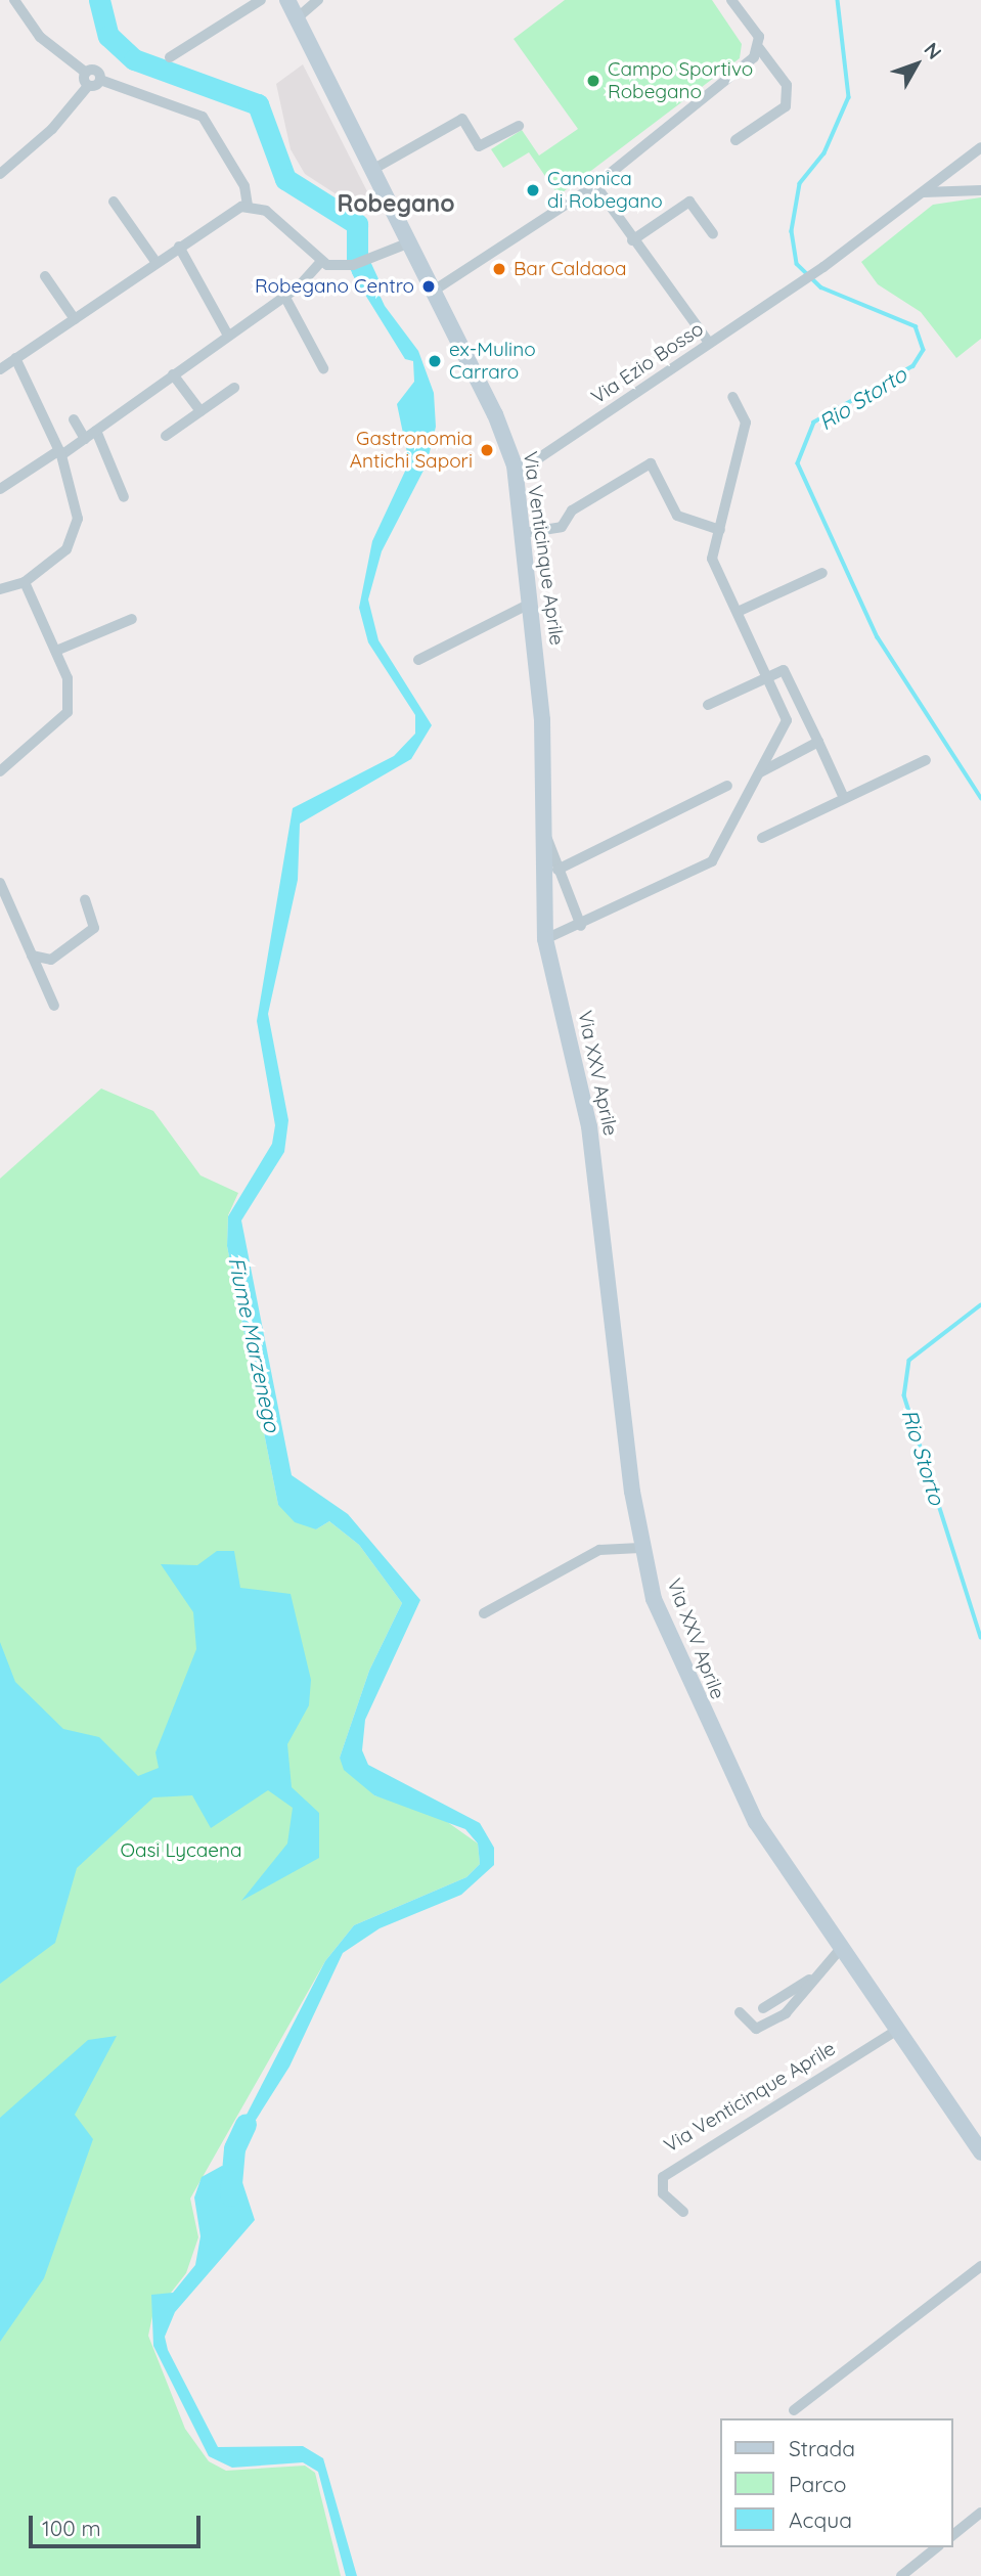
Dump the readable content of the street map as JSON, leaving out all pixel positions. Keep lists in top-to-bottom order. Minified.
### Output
{"streets":{"main road":["Via Venticinque Aprile","Via XXV Aprile"],"street":["Via Ezio Bosso"]},"crossings":[["Via Ezio Bosso","Via Venticinque Aprile"],["Via Venticinque Aprile","Via XXV Aprile"]],"districts":["Robegano"],"water":["Rio Storto","Fiume Marzenego"],"parks":["Oasi Lycaena"],"places":["Campo Sportivo Robegano","Canonica di Robegano","Bar Caldaoa","Robegano Centro","ex-Mulino Carraro","Gastronomia Antichi Sapori"],"legend":["Strada","Parco","Acqua"],"scale_bar":"100 m","north":"top right"}
